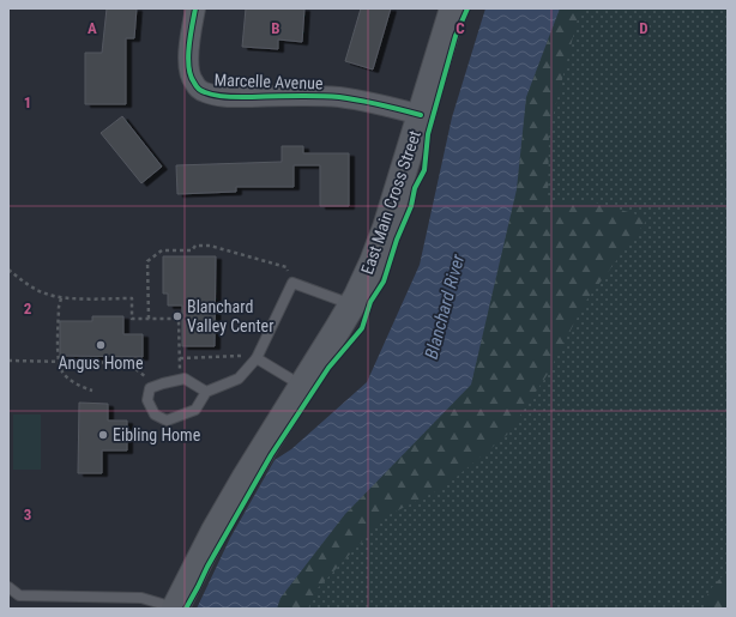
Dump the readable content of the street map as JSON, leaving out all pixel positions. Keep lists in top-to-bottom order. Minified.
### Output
{"streets":{"main road":["East Main Cross Street"],"street":["Marcelle Avenue"]},"crossings":[["Marcelle Avenue","East Main Cross Street"]],"water":["Blanchard River"],"places":["Blanchard Valley Center","Angus Home","Eibling Home"],"grid":{"columns":["A","B","C","D"],"rows":["1","2","3"]}}
